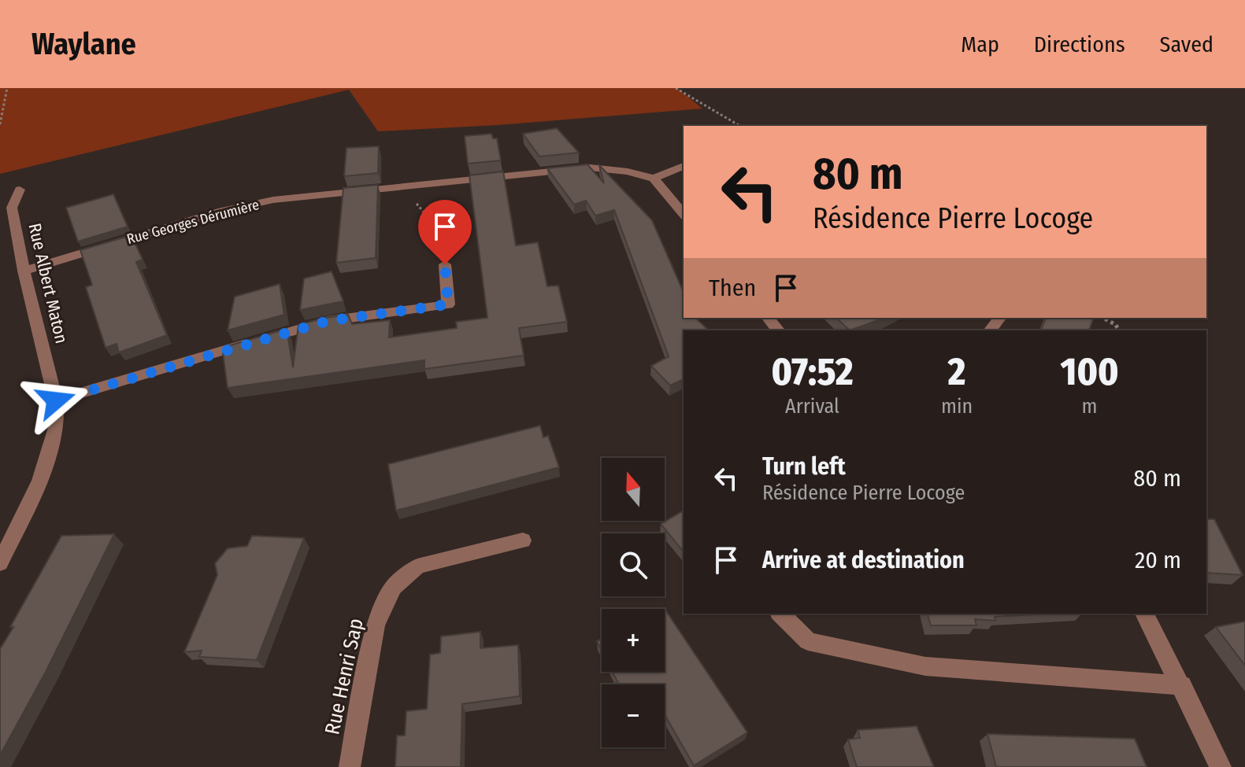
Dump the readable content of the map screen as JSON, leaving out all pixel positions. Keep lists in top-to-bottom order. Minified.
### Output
{"streets":{"street":["Rue Georges Dérumière","Rue Albert Maton","Rue Henri Sap"]},"crossings":[["Rue Georges Dérumière","Rue Albert Maton"]],"north":"top","page":{"header":"Waylane","nav":["Map","Directions","Saved"],"turn":["80 m","Résidence Pierre Locoge"],"then":"Then","eta":["07:52","Arrival","2","min","100","m"],"list":[{"name":"Turn left","note":"Résidence Pierre Locoge","value":"80 m"},{"name":"Arrive at destination","value":"20 m"}],"map_buttons":["+","−"]}}
